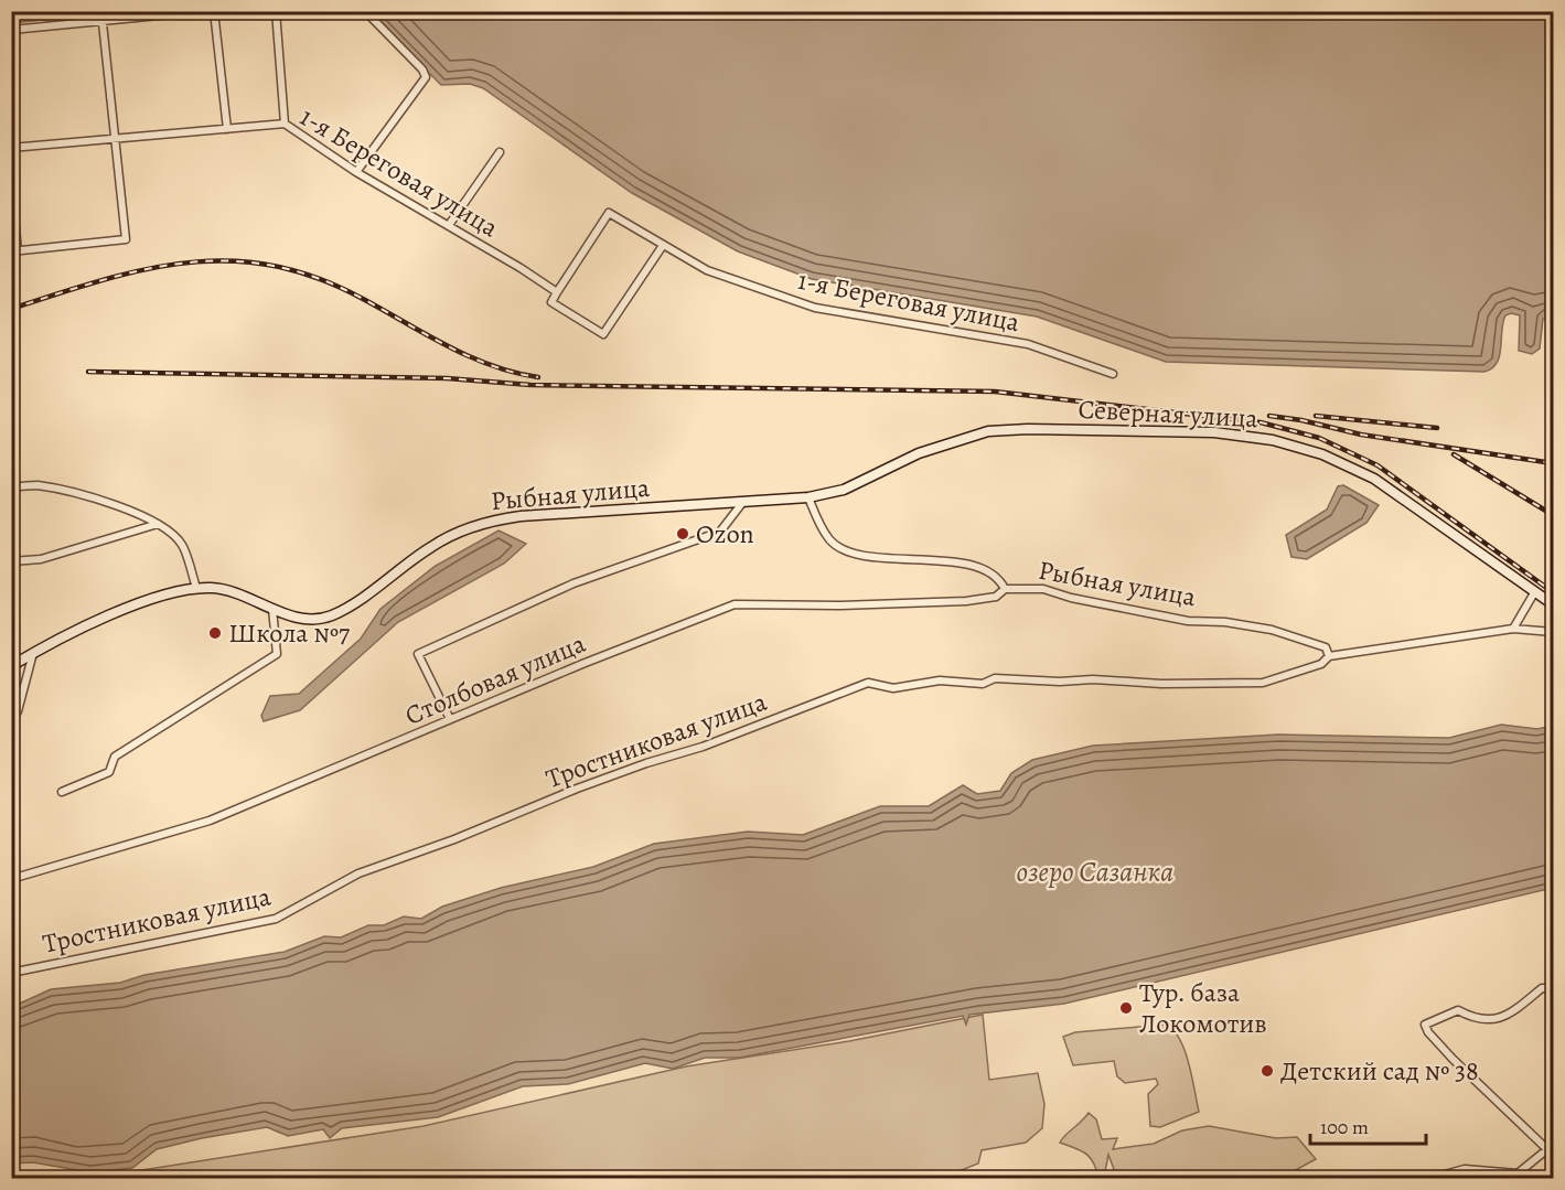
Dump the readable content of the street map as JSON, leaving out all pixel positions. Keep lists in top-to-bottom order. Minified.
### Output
{"streets":{"street":["1-я Береговая улица","Северная улица","Рыбная улица","Столбовая улица","Тростниковая улица"]},"crossings":[["Северная улица","Рыбная улица"],["Рыбная улица","Столбовая улица"],["Рыбная улица","Тростниковая улица"]],"water":["озеро Сазанка"],"places":["Ozon","Школа №7","Тур. база Локомотив","Детский сад № 38"],"scale_bar":"100 m"}
